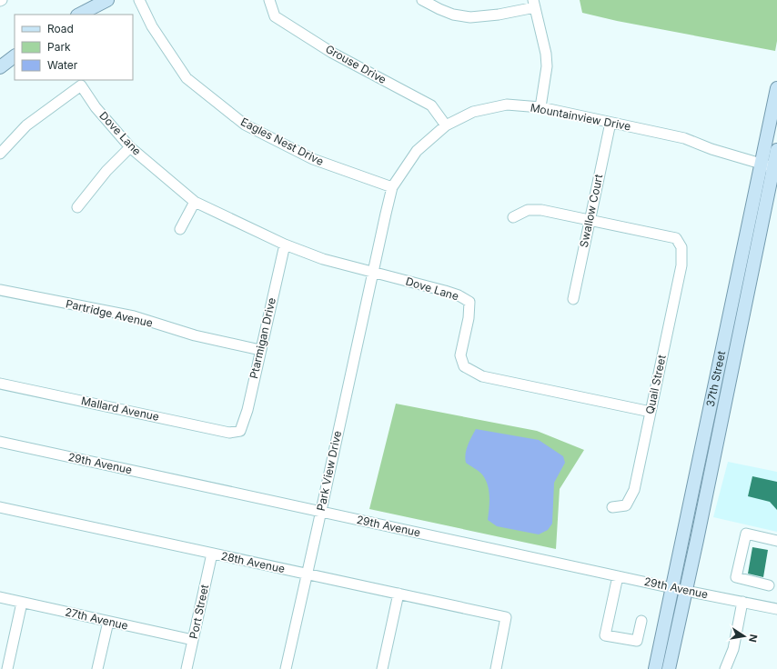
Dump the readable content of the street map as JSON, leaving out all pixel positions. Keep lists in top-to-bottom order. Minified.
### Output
{"streets":{"main road":["37th Street"],"street":["Grouse Drive","Mountainview Drive","Dove Lane","Eagles Nest Drive","Swallow Court","Partridge Avenue","Ptarmigan Drive","Quail Street","Mallard Avenue","29th Avenue","Park View Drive","28th Avenue","Port Street","27th Avenue"]},"crossings":[["Grouse Drive","Mountainview Drive"],["Mountainview Drive","Dove Lane"],["Mountainview Drive","Eagles Nest Drive"],["Mountainview Drive","Swallow Court"],["Mountainview Drive","37th Street"],["Mountainview Drive","Park View Drive"],["Dove Lane","Ptarmigan Drive"],["Dove Lane","Quail Street"],["Dove Lane","Park View Drive"],["Swallow Court","Quail Street"],["Partridge Avenue","Ptarmigan Drive"],["Ptarmigan Drive","Mallard Avenue"],["37th Street","29th Avenue"],["29th Avenue","Park View Drive"],["Park View Drive","28th Avenue"],["28th Avenue","Port Street"],["Port Street","27th Avenue"]],"legend":["Road","Park","Water"],"north":"right"}
